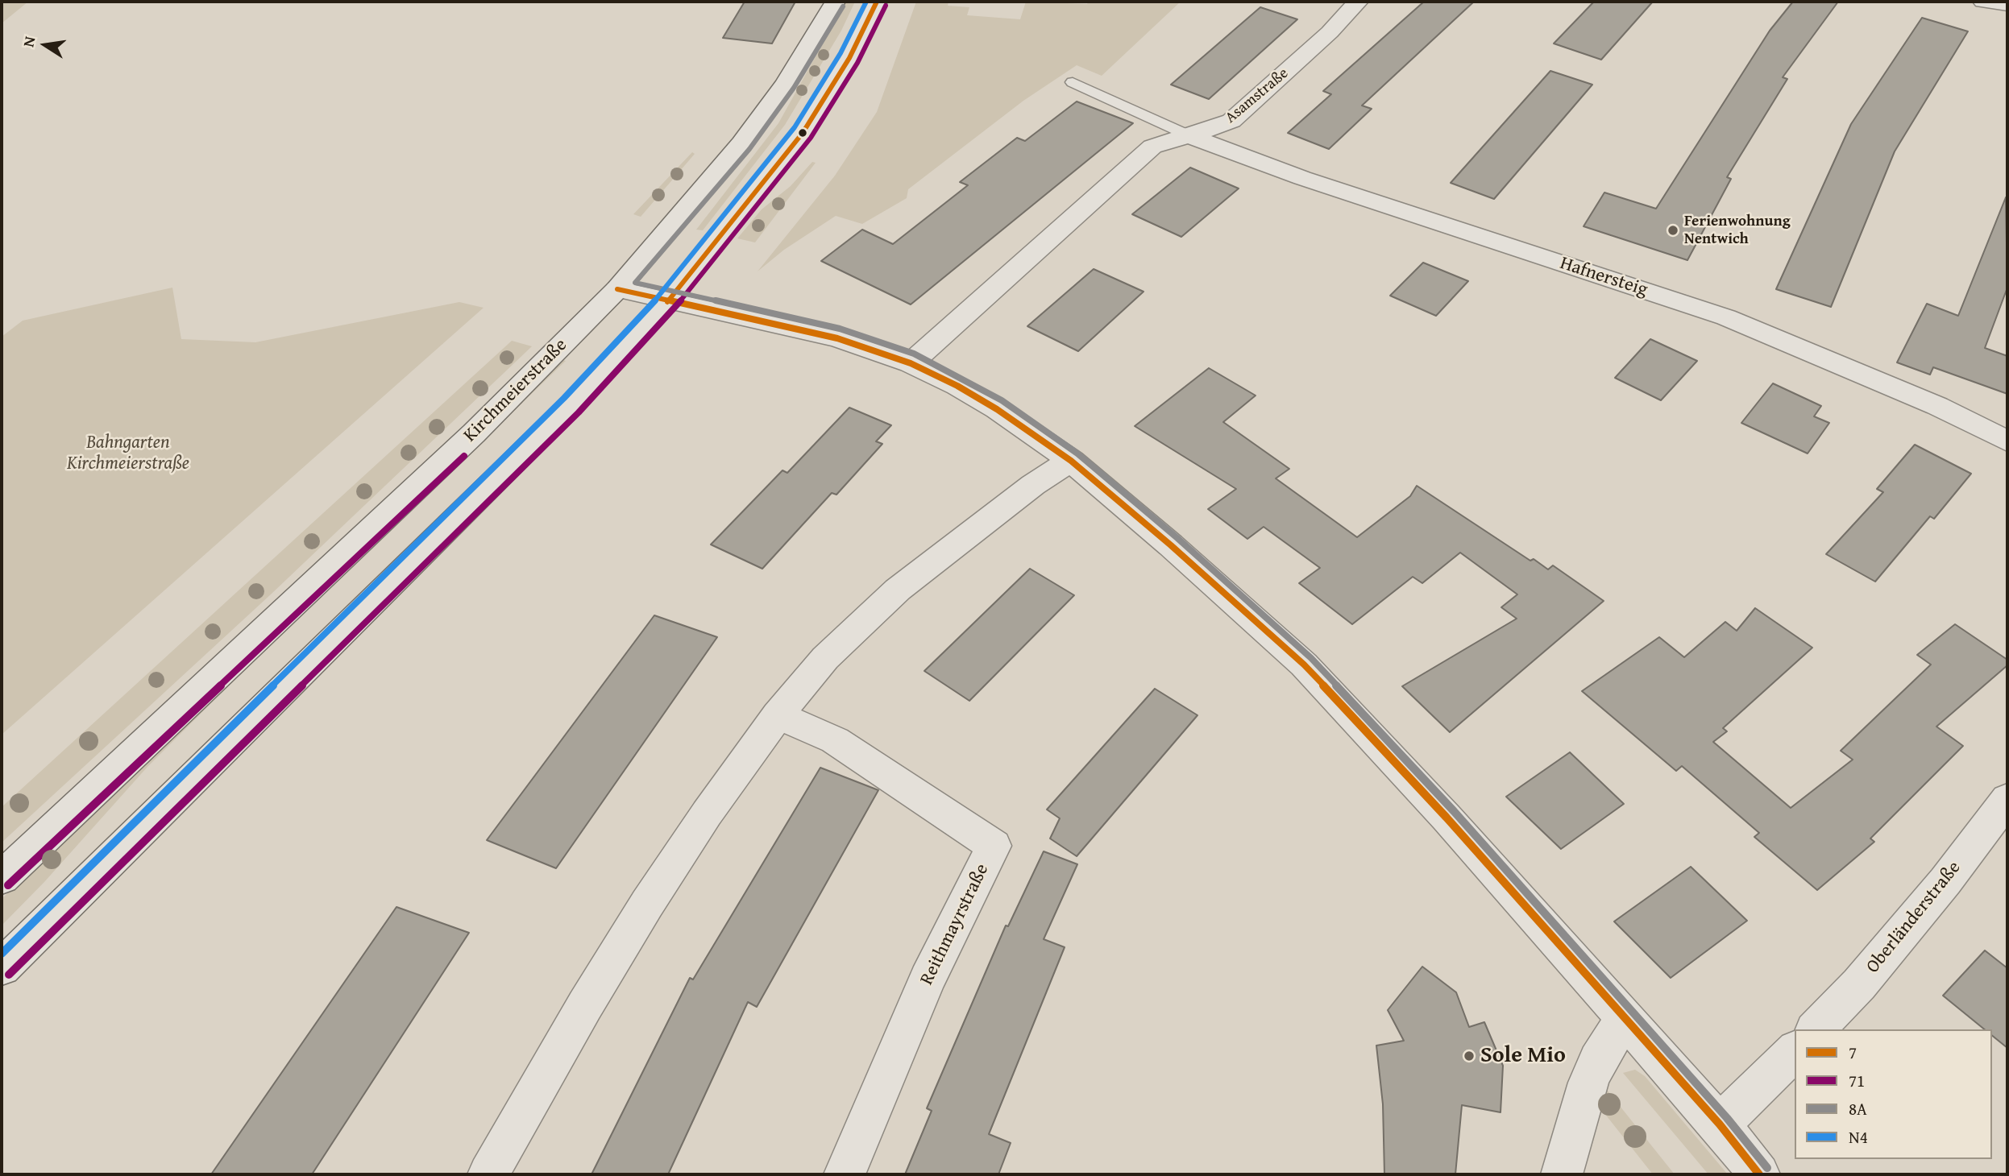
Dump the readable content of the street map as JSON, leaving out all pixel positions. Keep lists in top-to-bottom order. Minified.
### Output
{"streets":{"street":["Asamstraße","Hafnersteig","Kirchmeierstraße","Oberländerstraße","Reithmayrstraße"]},"crossings":[["Asamstraße","Hafnersteig"]],"parks":["Bahngarten Kirchmeierstraße"],"places":["Ferienwohnung Nentwich","Sole Mio"],"lines":["transit line 7","transit line N4","transit line 71","transit line 8A"],"legend":["7","71","8A","N4"],"north":"left"}
